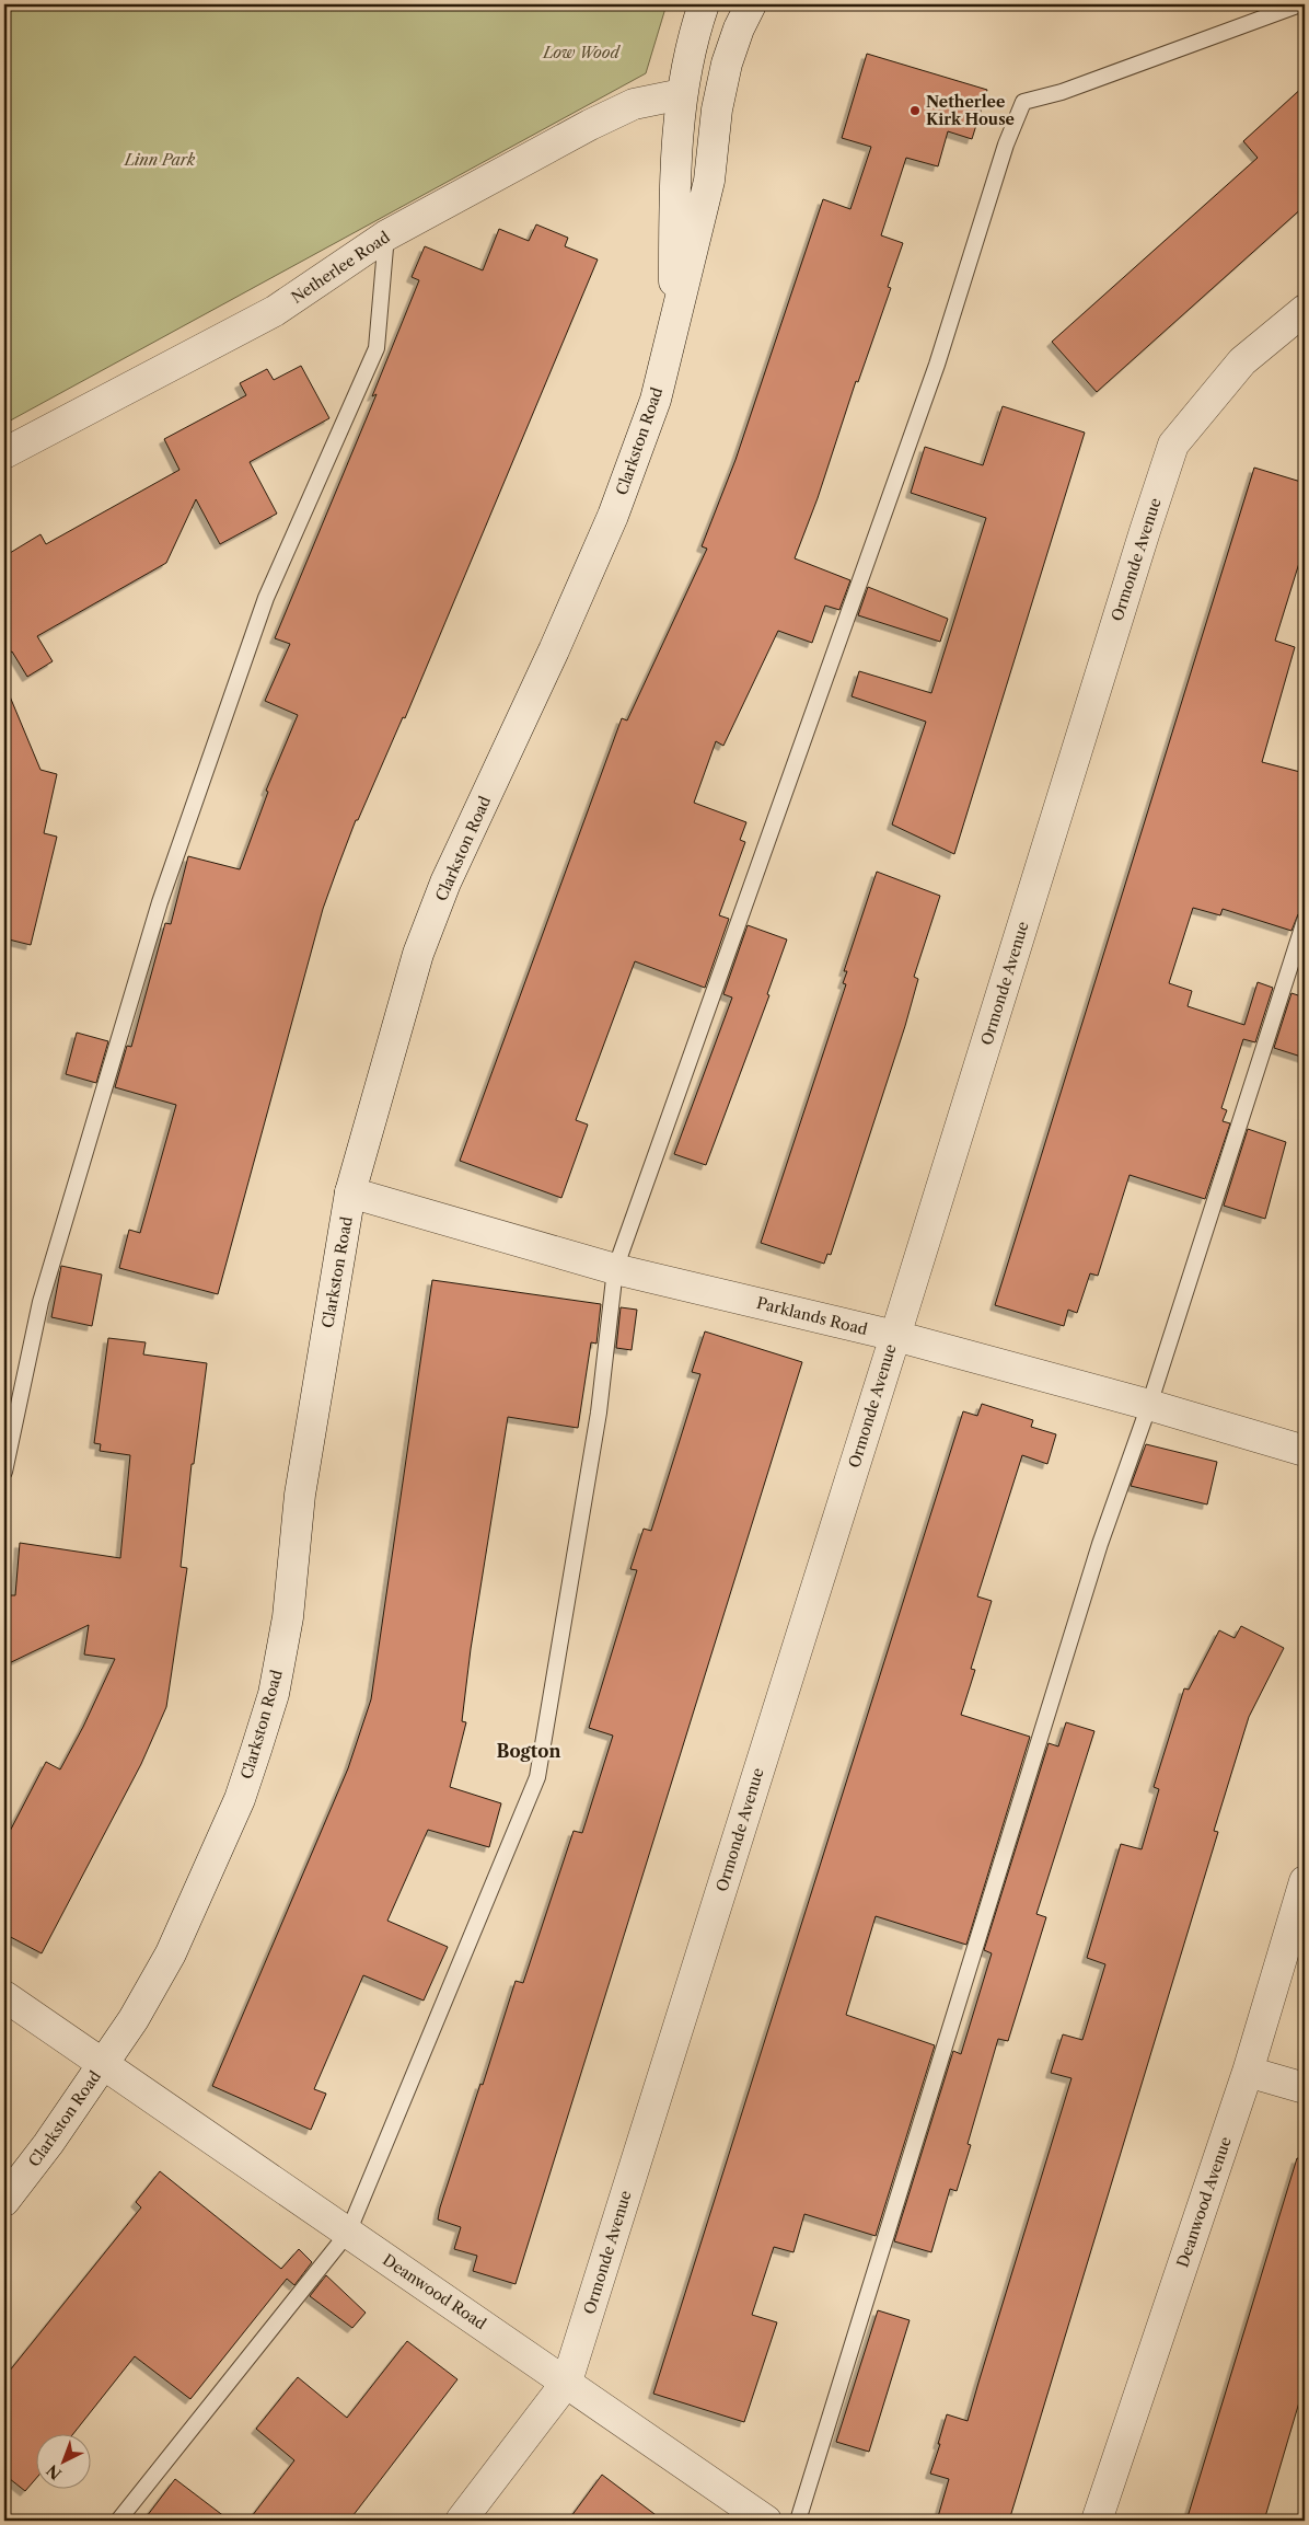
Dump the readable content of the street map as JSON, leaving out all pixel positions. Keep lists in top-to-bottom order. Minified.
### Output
{"streets":{"street":["Netherlee Road","Clarkston Road","Ormonde Avenue","Parklands Road","Deanwood Avenue","Deanwood Road"]},"crossings":[["Netherlee Road","Clarkston Road"],["Clarkston Road","Parklands Road"],["Clarkston Road","Deanwood Road"],["Ormonde Avenue","Parklands Road"],["Ormonde Avenue","Deanwood Road"]],"districts":["Bogton"],"parks":["Low Wood","Linn Park"],"places":["Netherlee Kirk House"],"north":"bottom left"}
